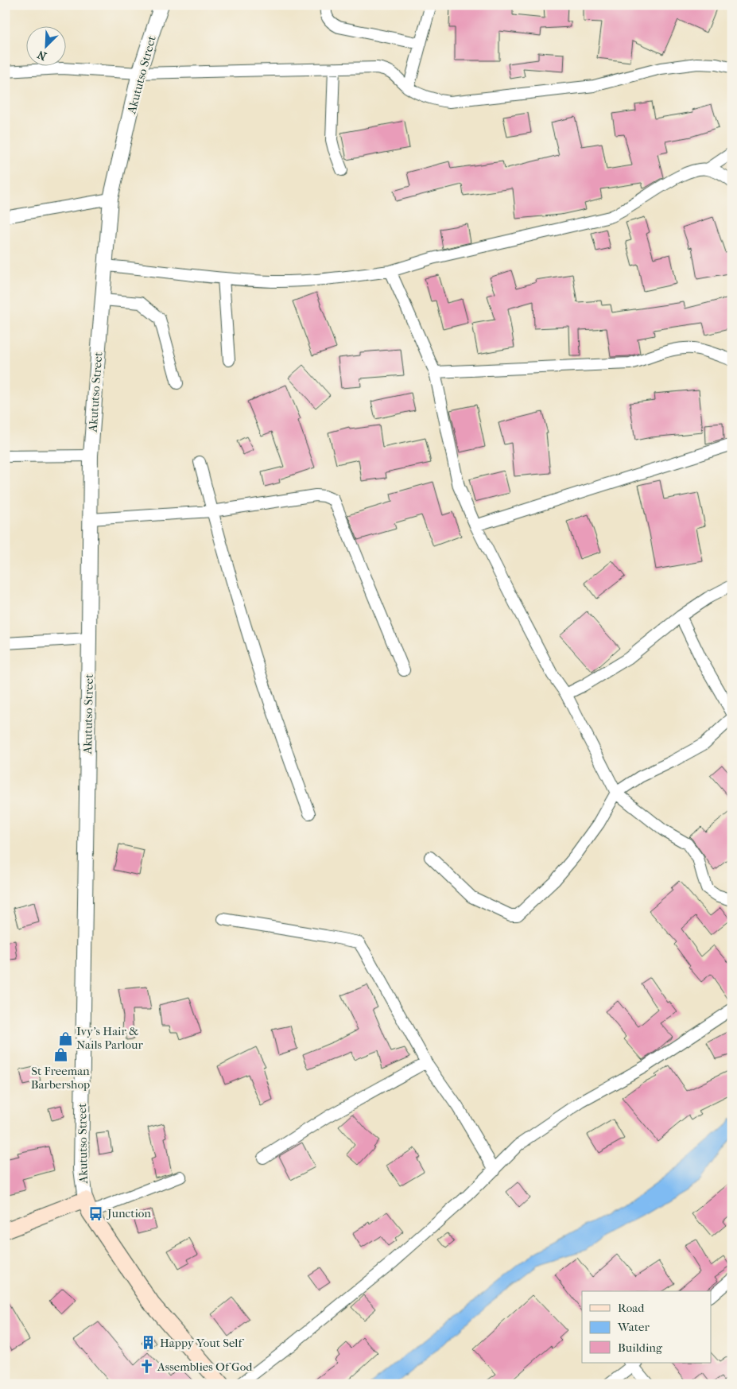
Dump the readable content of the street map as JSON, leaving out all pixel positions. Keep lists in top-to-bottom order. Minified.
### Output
{"streets":{"main road":["Akututso Street"]},"places":{"shop":["Ivy's Hair & Nails Parlour","St Freeman Barbershop"],"bus stop":["Junction"],"building":["Happy Yout Self"],"church":["Assemblies Of God"]},"legend":["Road","Water","Building"],"north":"bottom left"}
